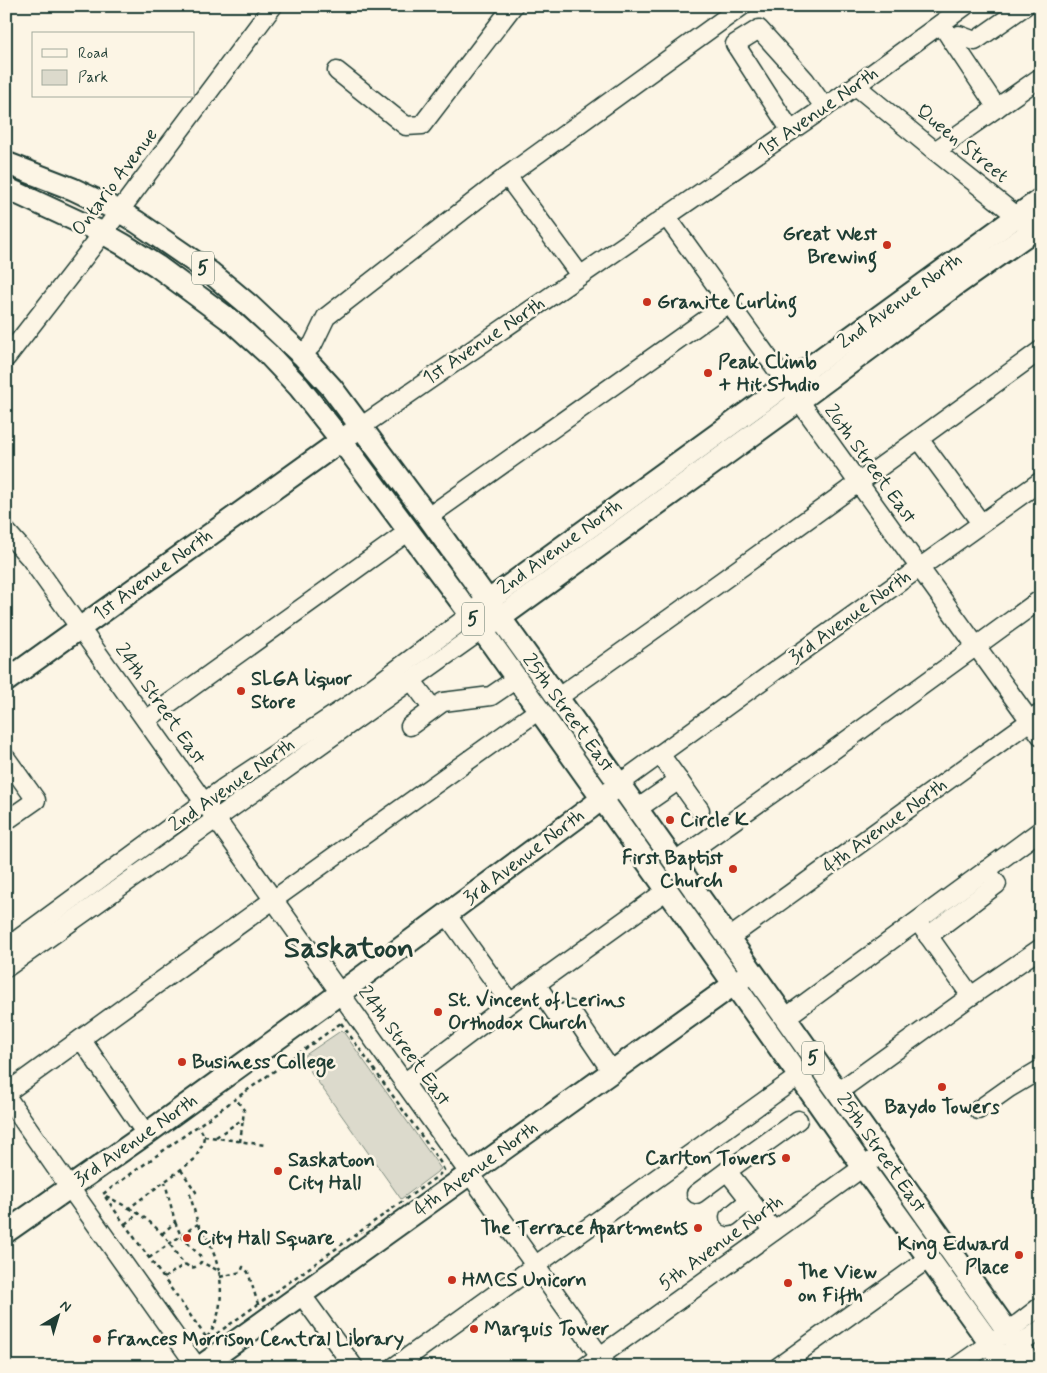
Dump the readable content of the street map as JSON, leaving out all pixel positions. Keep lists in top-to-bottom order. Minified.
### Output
{"streets":{"main road":["1st Avenue North","5","2nd Avenue North","3rd Avenue North","25th Street East","4th Avenue North"],"street":["Queen Street","Ontario Avenue","26th Street East","24th Street East","5th Avenue North"]},"crossings":[["1st Avenue North","Queen Street"],["1st Avenue North","26th Street East"],["1st Avenue North","24th Street East"],["1st Avenue North","25th Street East"],["Queen Street","2nd Avenue North"],["Ontario Avenue","25th Street East"],["2nd Avenue North","26th Street East"],["2nd Avenue North","24th Street East"],["2nd Avenue North","25th Street East"],["26th Street East","3rd Avenue North"],["26th Street East","4th Avenue North"],["3rd Avenue North","24th Street East"],["3rd Avenue North","25th Street East"],["24th Street East","4th Avenue North"],["24th Street East","5th Avenue North"],["25th Street East","4th Avenue North"],["25th Street East","5th Avenue North"]],"districts":["Saskatoon"],"places":["Great West Brewing","Granite Curling","Peak Climb + Hit Studio","SLGA liquor Store","Circle K","First Baptist Church","St. Vincent of Lerins Orthodox Church","Business College","Baydo Towers","Carlton Towers","Saskatoon City Hall","The Terrace Apartments","City Hall Square","King Edward Place","HMCS Unicorn","The View on Fifth","Marquis Tower","Frances Morrison Central Library"],"legend":["Road","Park"],"north":"top right"}
